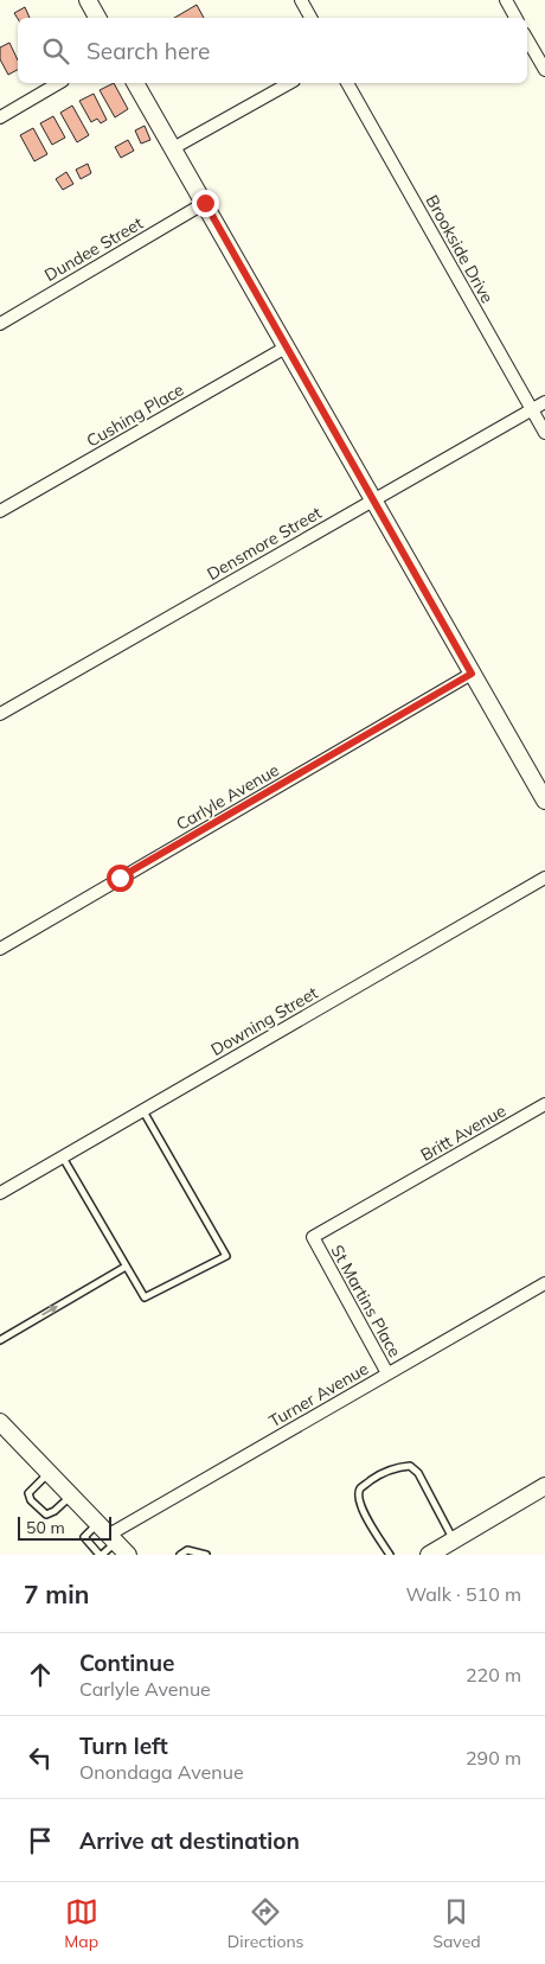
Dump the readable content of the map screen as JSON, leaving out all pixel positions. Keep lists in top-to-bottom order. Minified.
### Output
{"streets":{"street":["Dundee Street","Brookside Drive","Cushing Place","Densmore Street","Carlyle Avenue","Downing Street","Britt Avenue","St Martins Place","Turner Avenue"]},"crossings":[["Brookside Drive","Densmore Street"],["Britt Avenue","St Martins Place"],["St Martins Place","Turner Avenue"]],"scale_bar":"50 m","page":{"search":"Search here","scale":"50 m","heading":["7 min","Walk · 510 m"],"list":[["Continue","Carlyle Avenue","220 m"],["Turn left","Onondaga Avenue","290 m"],"Arrive at destination"],"nav":["Map","Directions","Saved"]}}
